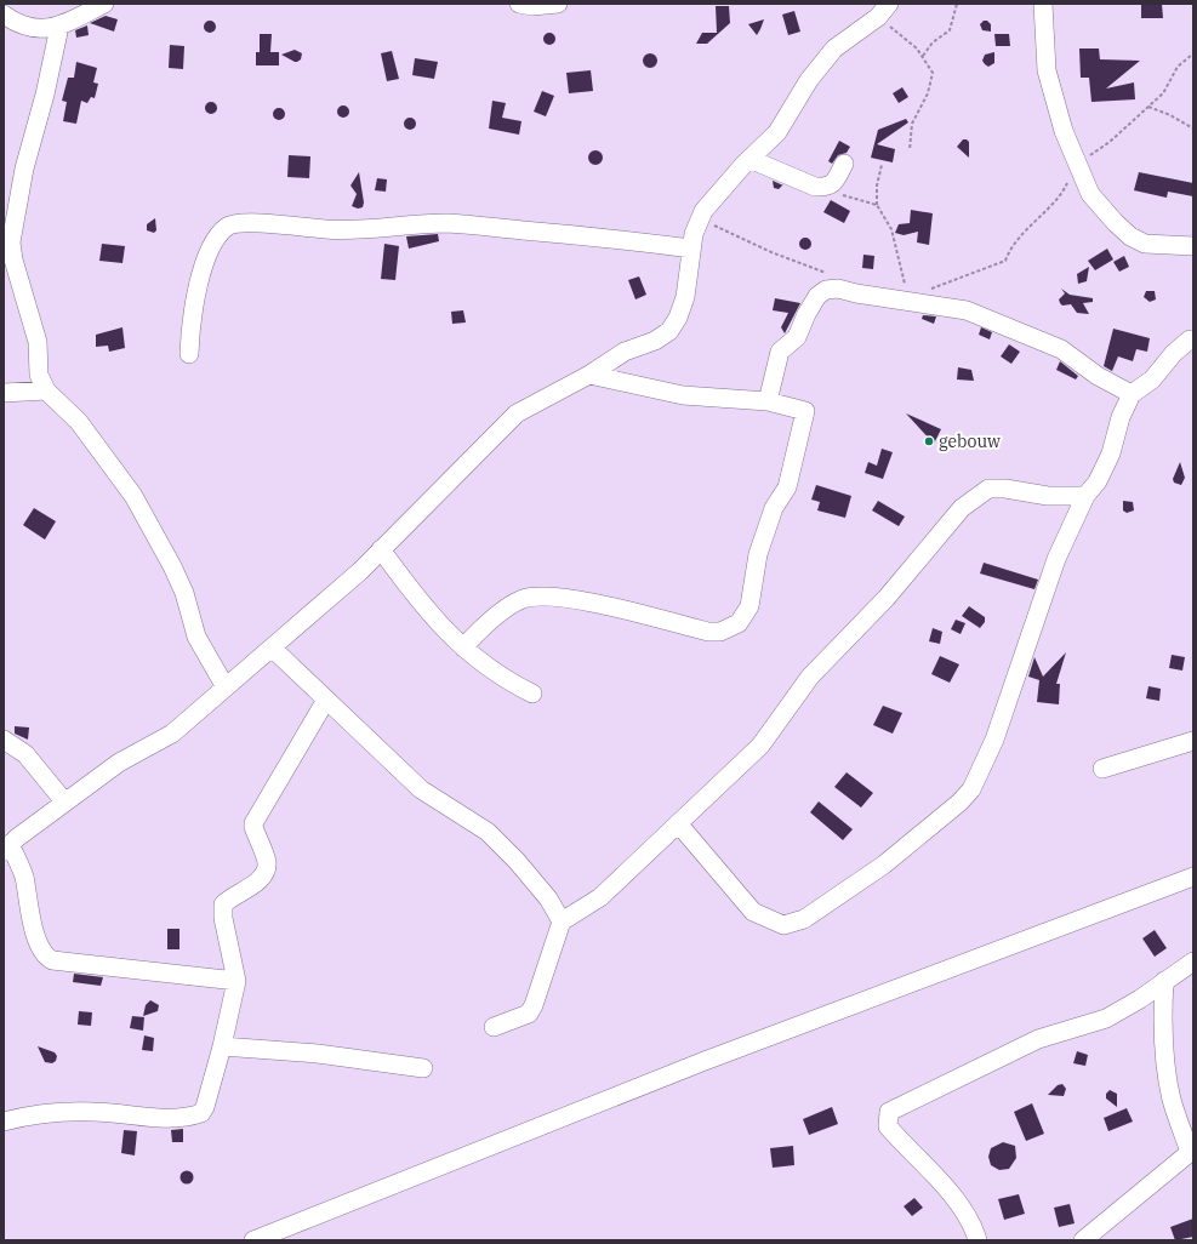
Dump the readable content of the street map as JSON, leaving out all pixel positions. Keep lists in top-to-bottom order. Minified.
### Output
{"places":["gebouw"]}
